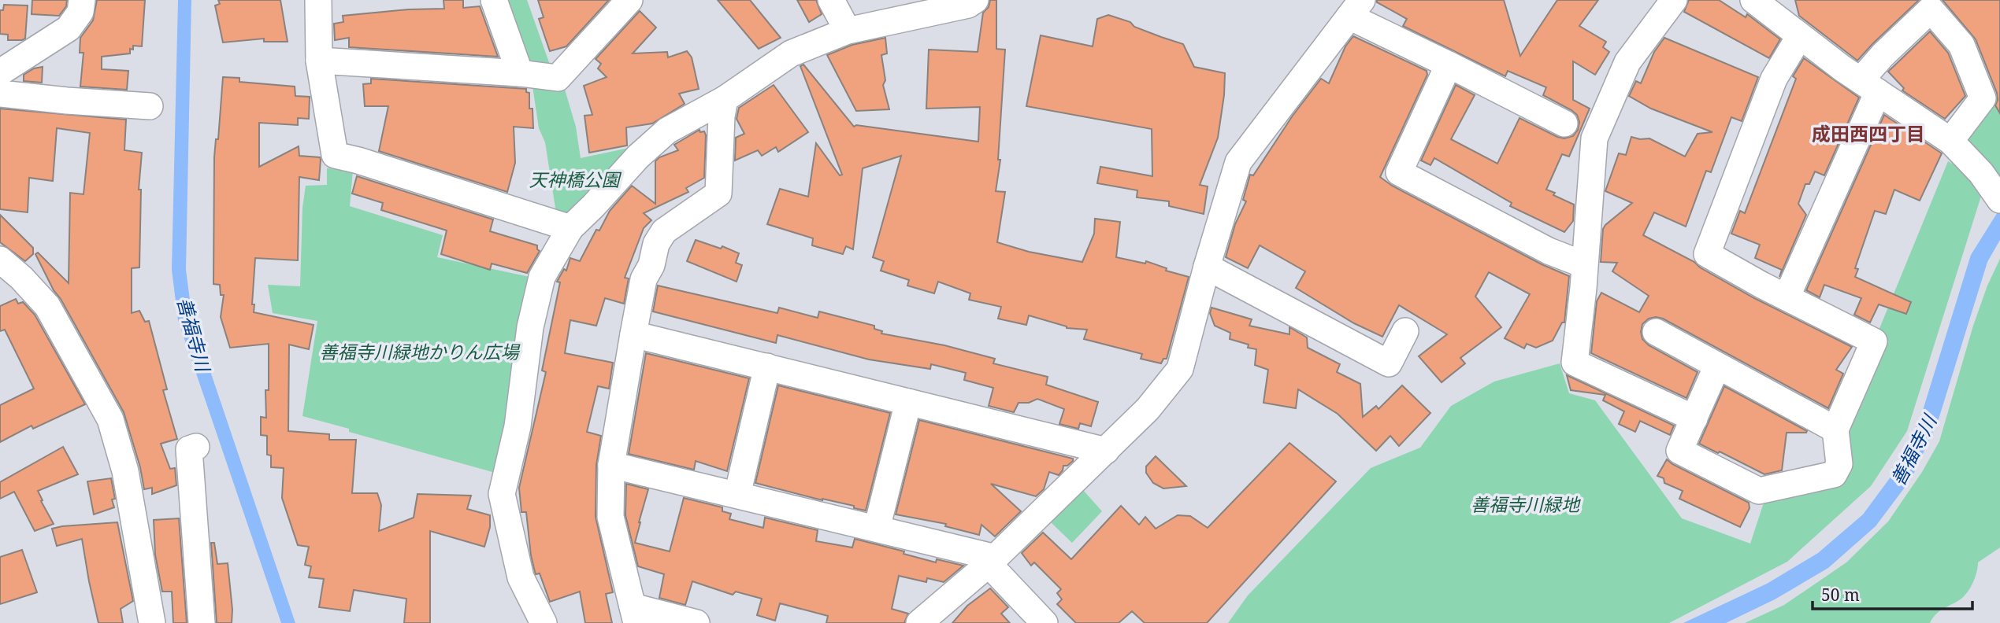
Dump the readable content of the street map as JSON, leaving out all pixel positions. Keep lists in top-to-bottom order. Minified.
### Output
{"districts":["成田西四丁目"],"water":["善福寺川"],"parks":["天神橋公園","善福寺川緑地かりん広場","善福寺川緑地"],"scale_bar":"50 m"}
